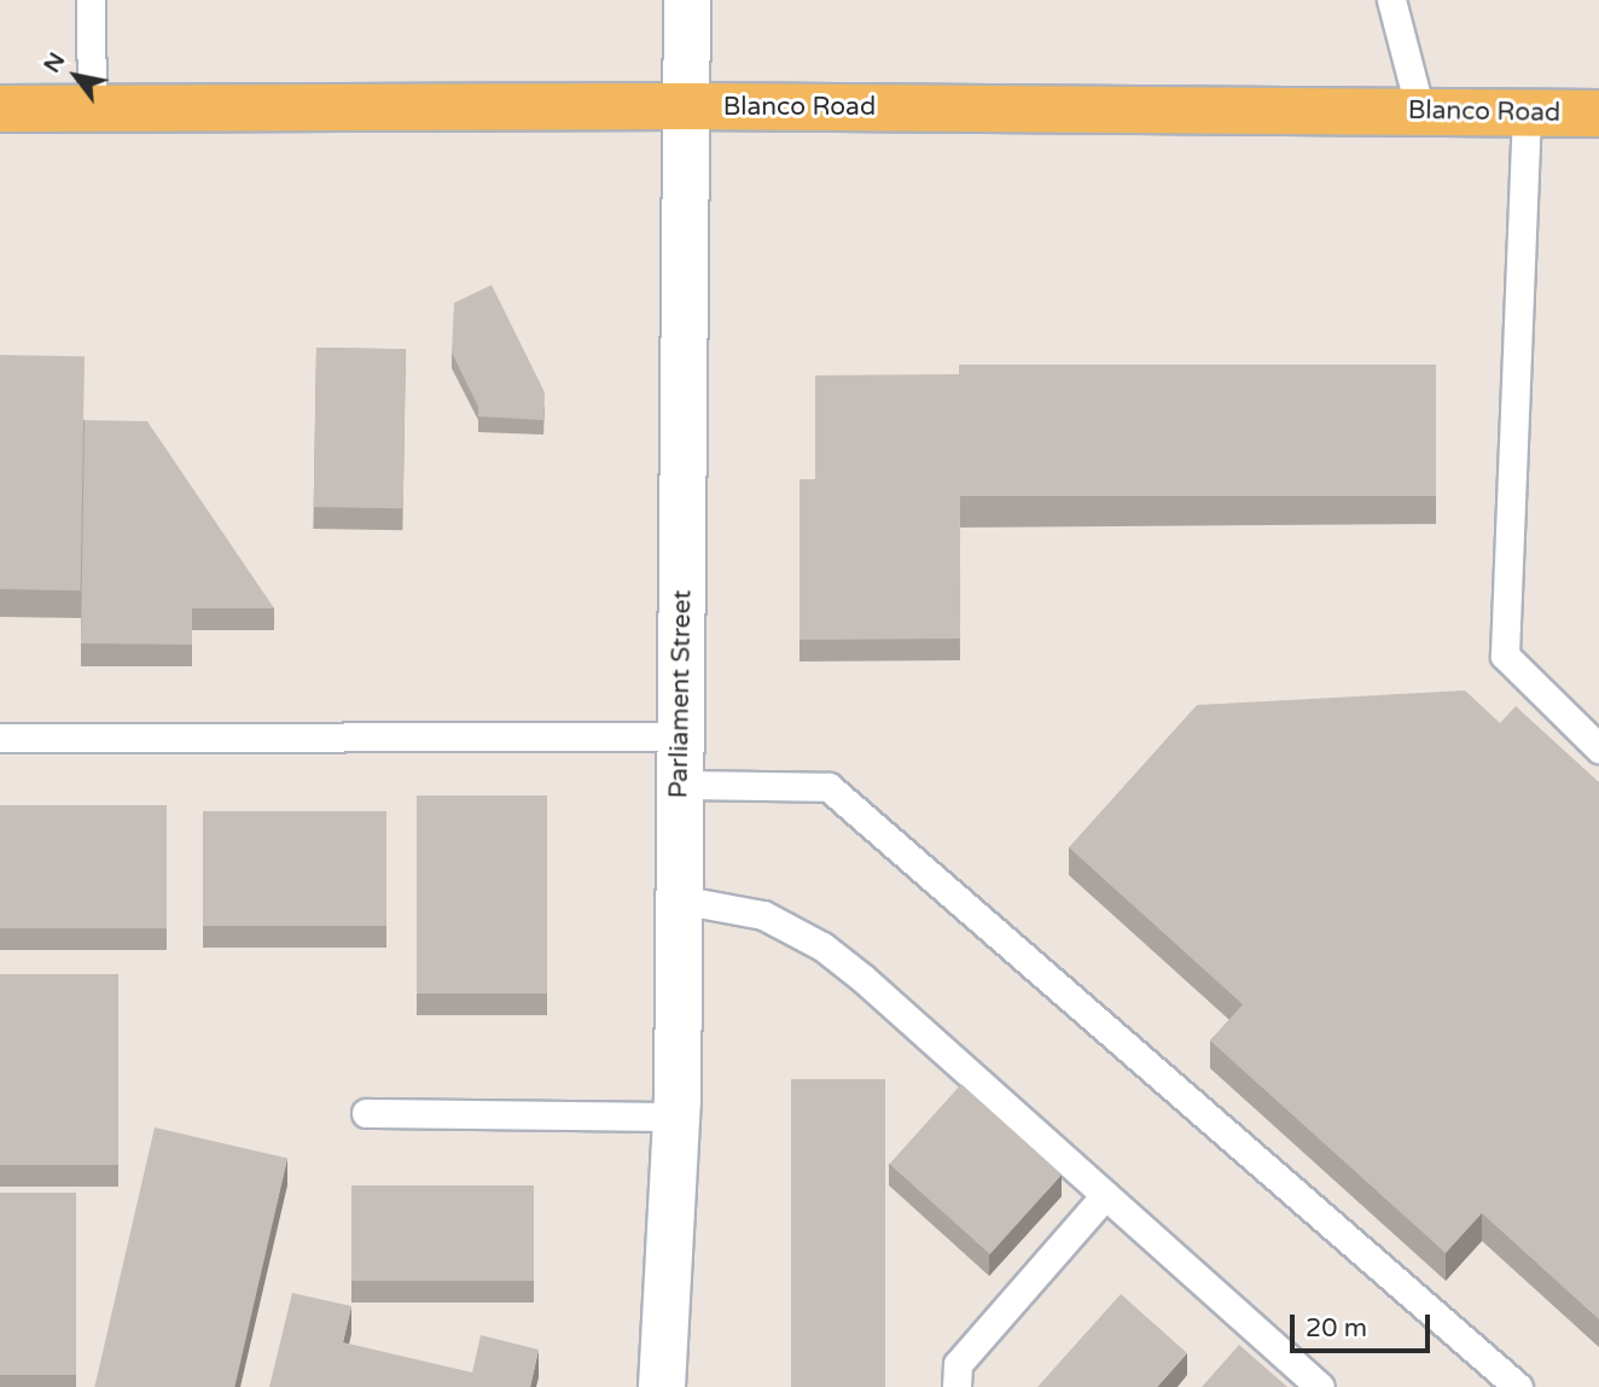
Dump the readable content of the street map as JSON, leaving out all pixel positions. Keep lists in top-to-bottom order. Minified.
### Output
{"streets":{"main road":["Blanco Road"],"street":["Parliament Street"]},"crossings":[["Blanco Road","Parliament Street"]],"scale_bar":"20 m","north":"top left"}
